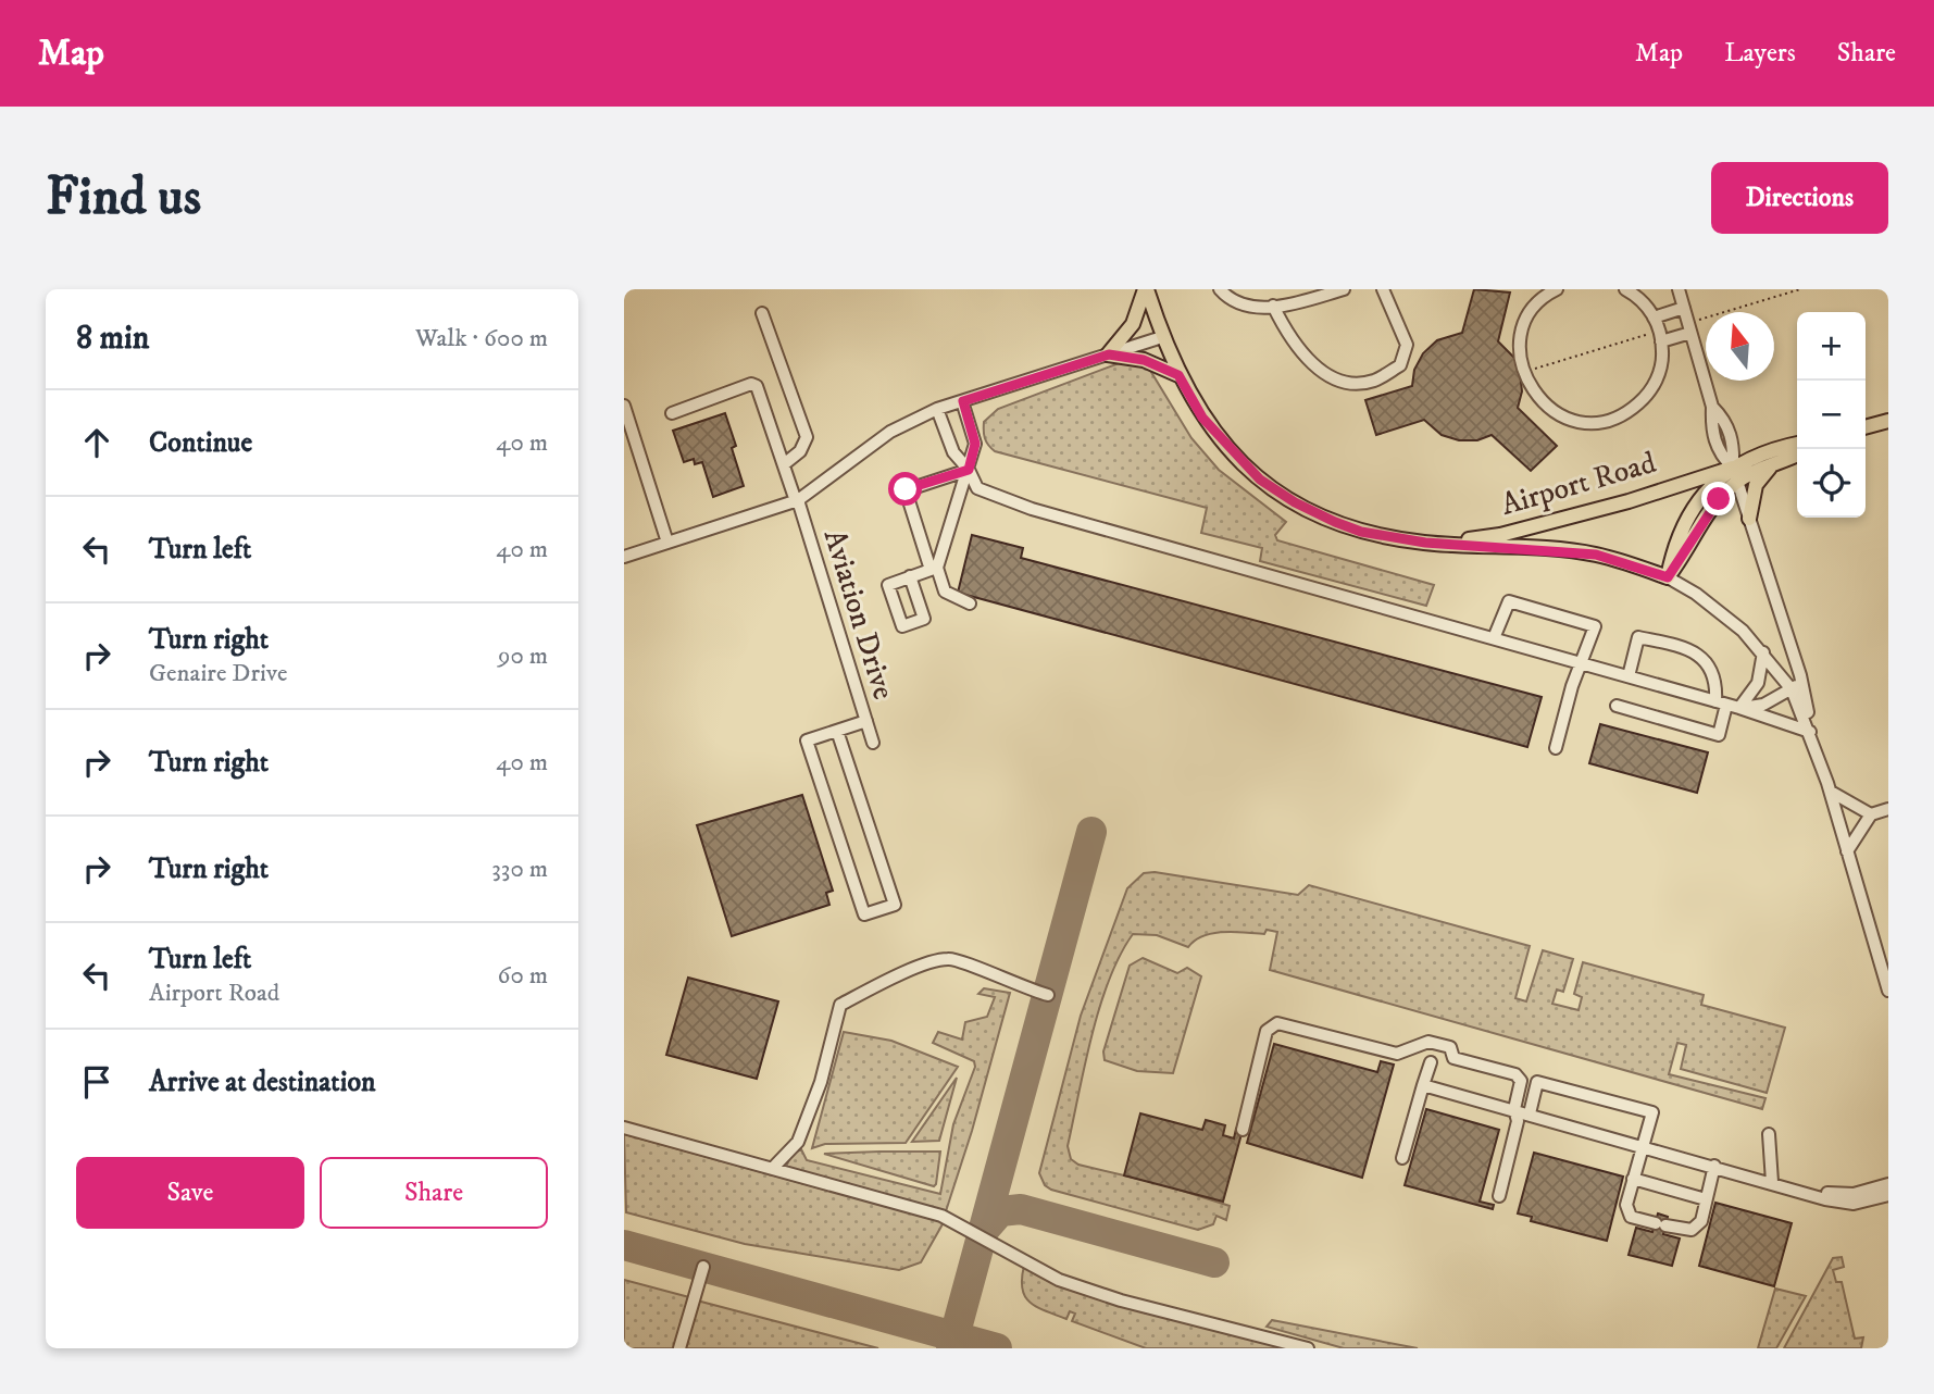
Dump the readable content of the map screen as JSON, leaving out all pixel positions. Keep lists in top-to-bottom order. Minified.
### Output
{"streets":{"main road":["Airport Road"],"street":["Aviation Drive"]},"north":"top","page":{"header":"Map","nav":["Map","Layers","Share"],"buttons":["Directions",["Save","Share"]],"title":"Find us","heading":["8 min","Walk · 600 m"],"map_buttons":["+","−"],"list":[["Continue","40 m"],["Turn left","40 m"],["Turn right","Genaire Drive","90 m"],["Turn right","40 m"],["Turn right","330 m"],["Turn left","Airport Road","60 m"],"Arrive at destination"]}}
